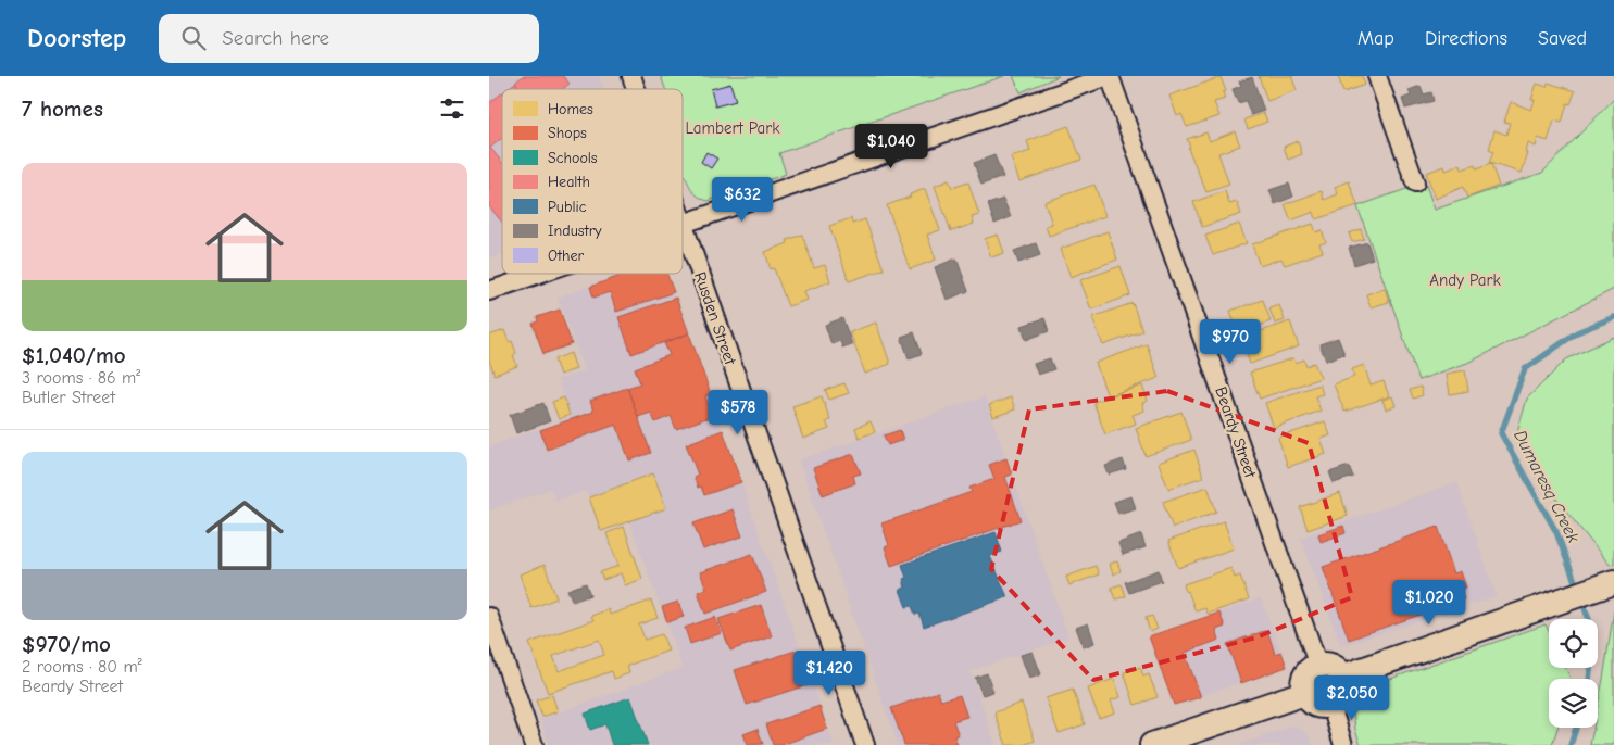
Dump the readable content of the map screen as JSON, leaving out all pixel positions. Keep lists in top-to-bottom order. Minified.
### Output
{"streets":{"street":["Rusden Street","Beardy Street"]},"water":["Dumaresq Creek"],"parks":["Lambert Park","Andy Park"],"legend":["Homes","Shops","Schools","Health","Public","Industry","Other"],"page":{"header":"Doorstep","search":"Search here","nav":["Map","Directions","Saved"],"heading":"7 homes","price":["$1,040","$632","$970","$578","$1,020","$1,420","$2,050"],"list":[{"name":"$1,040/mo","note":"3 rooms · 86 m² · Butler Street"},{"name":"$970/mo","note":"2 rooms · 80 m² · Beardy Street"}]}}
